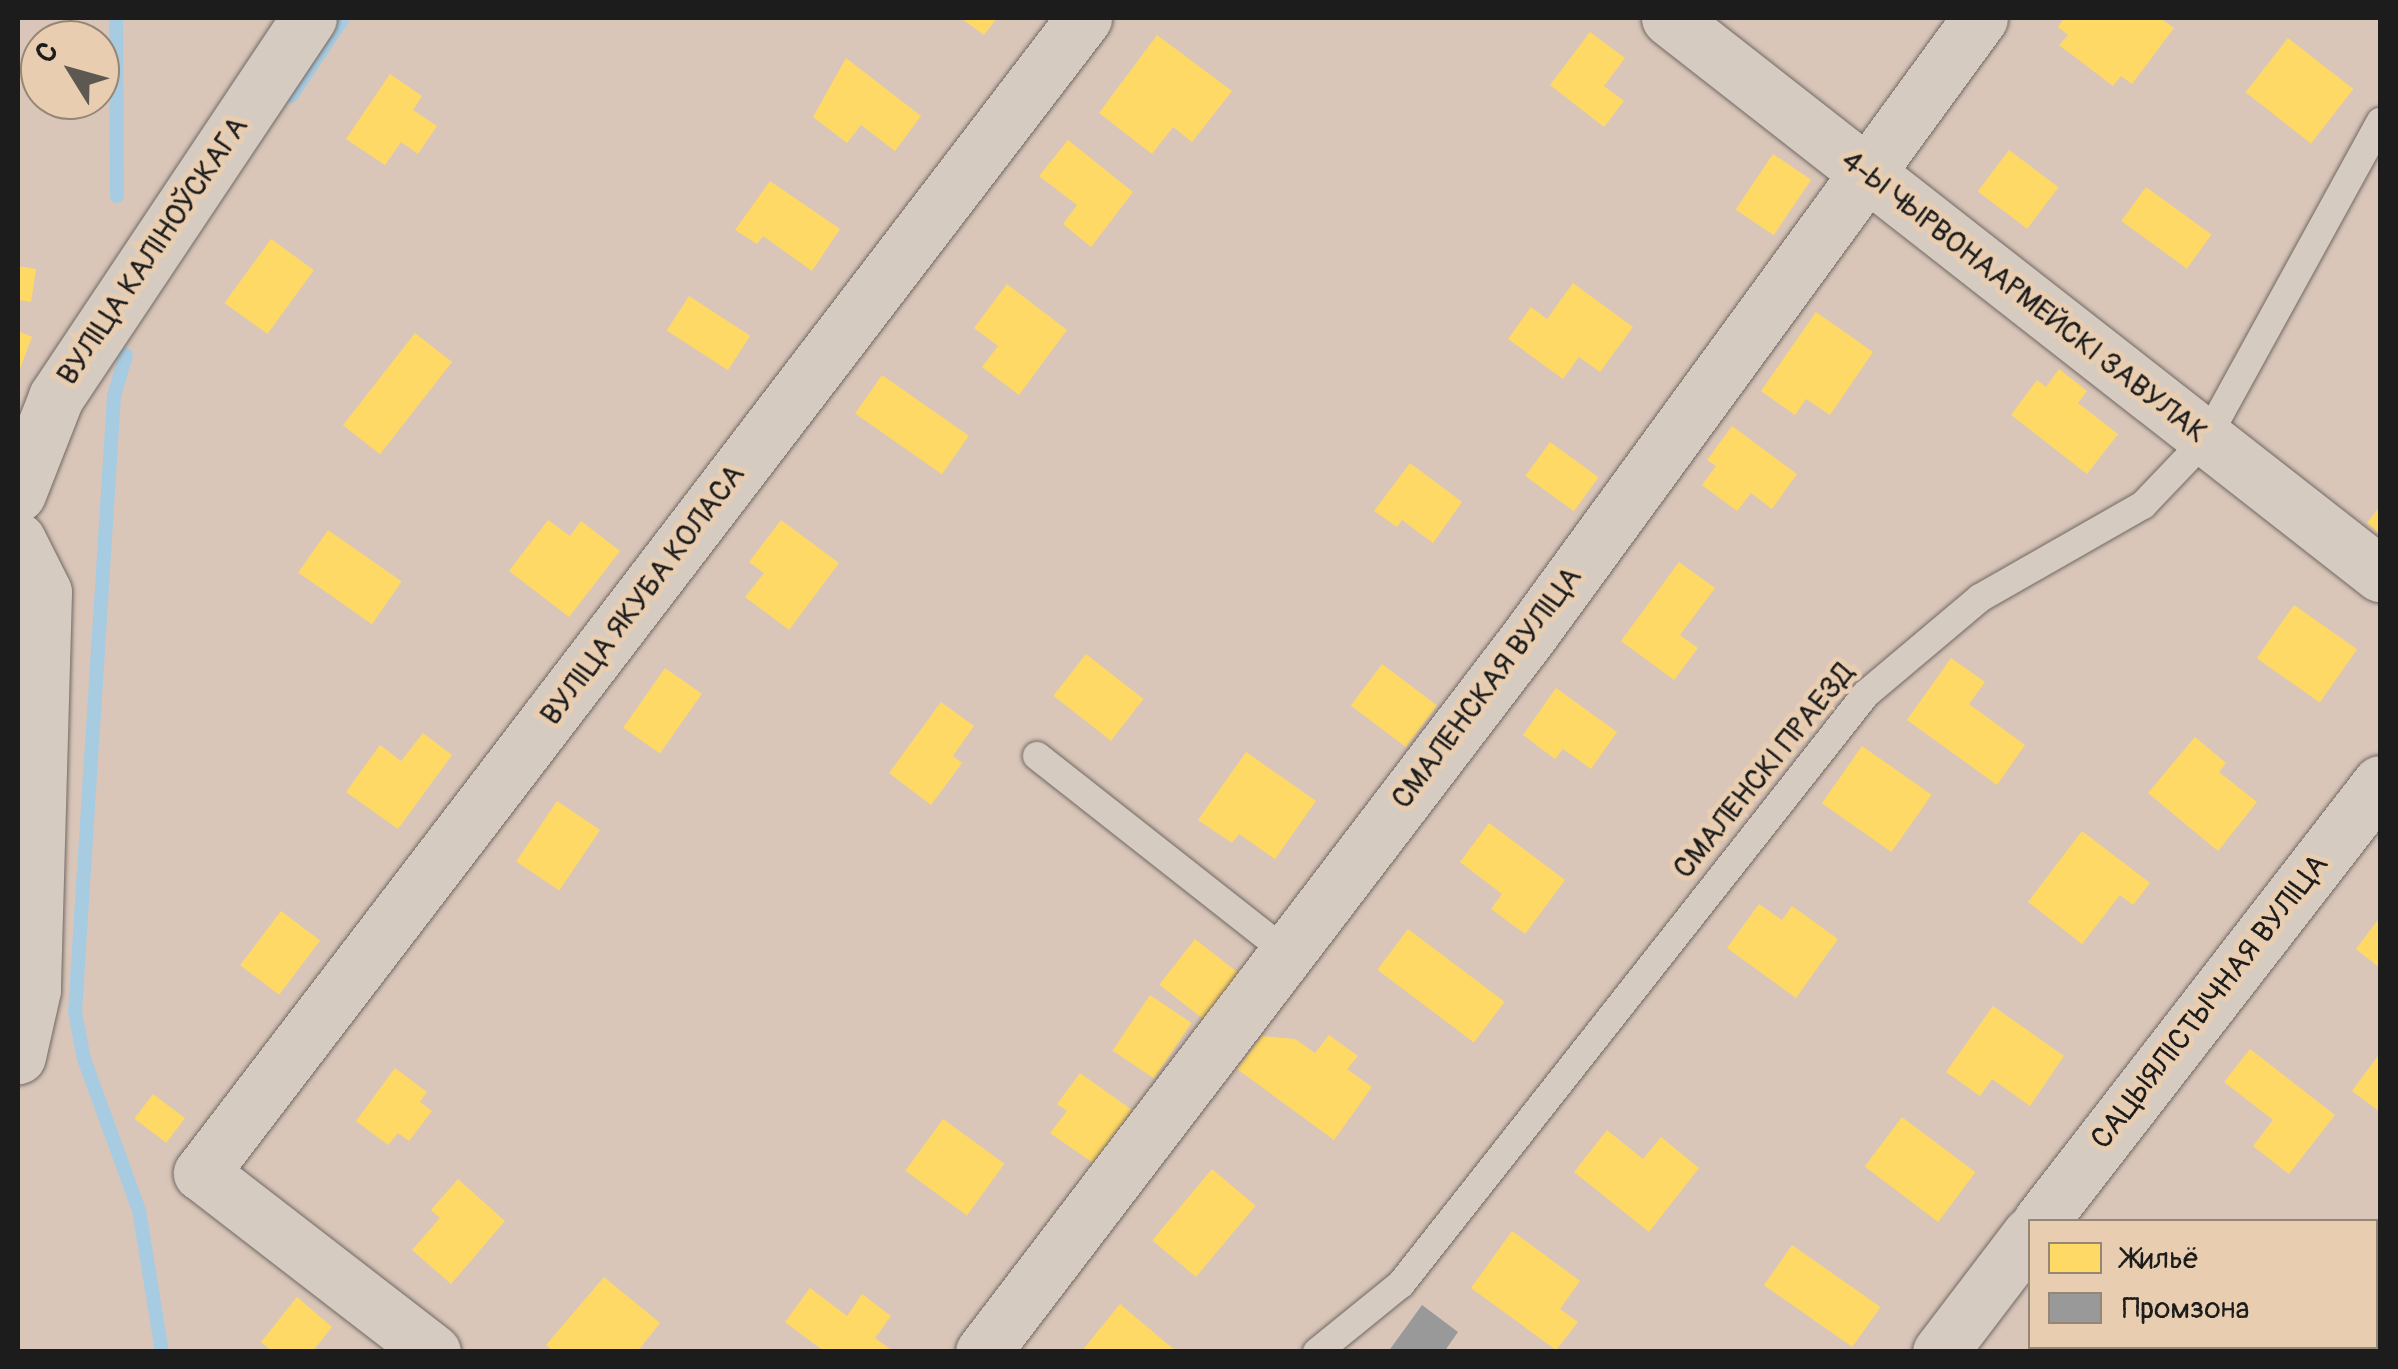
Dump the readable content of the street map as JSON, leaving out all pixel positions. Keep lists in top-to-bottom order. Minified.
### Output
{"streets":{"street":["ВУЛІЦА КАЛІНОЎСКАГА","4-Ы ЧЫРВОНААРМЕЙСКІ ЗАВУЛАК","ВУЛІЦА ЯКУБА КОЛАСА","СМАЛЕНСКАЯ ВУЛІЦА","САЦЫЯЛІСТЫЧНАЯ ВУЛІЦА"],"lane":["СМАЛЕНСКІ ПРАЕЗД"]},"crossings":[["4-Ы ЧЫРВОНААРМЕЙСКІ ЗАВУЛАК","СМАЛЕНСКАЯ ВУЛІЦА"],["4-Ы ЧЫРВОНААРМЕЙСКІ ЗАВУЛАК","СМАЛЕНСКІ ПРАЕЗД"]],"legend":["Жильё","Промзона"],"north":"top left"}
